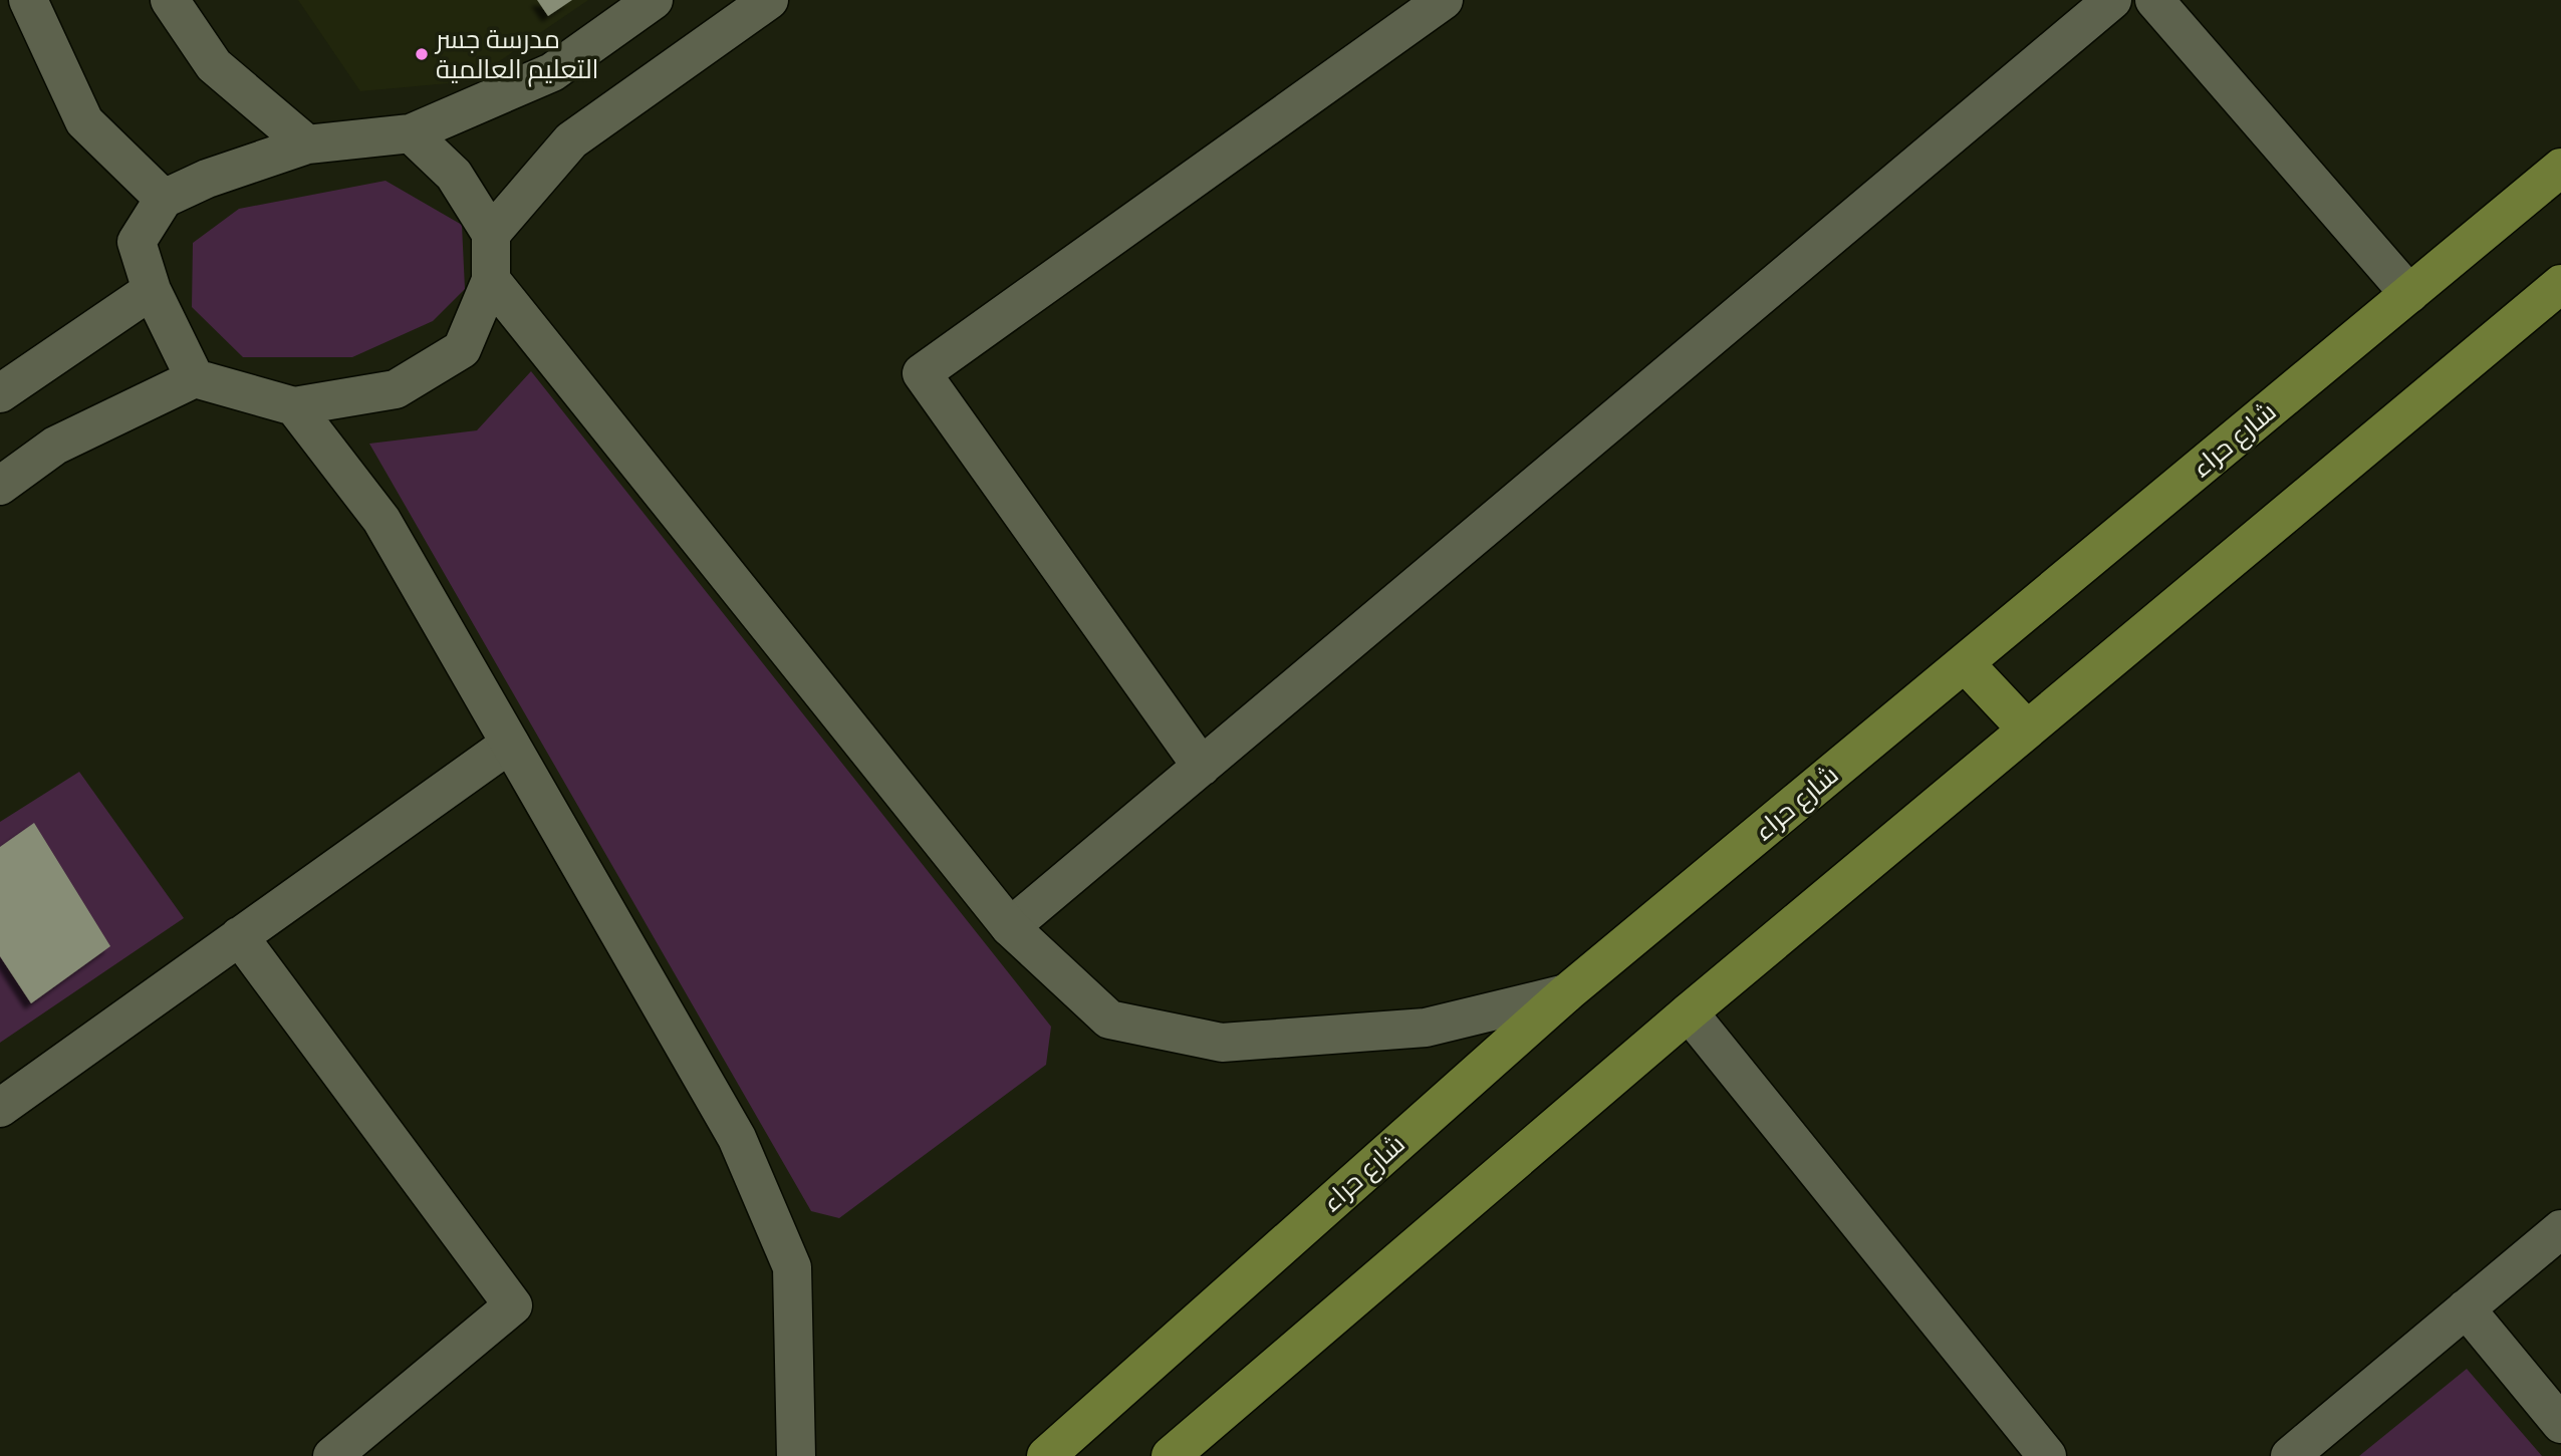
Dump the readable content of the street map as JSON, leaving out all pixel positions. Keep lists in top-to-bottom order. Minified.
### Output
{"streets":{"main road":["شارع حراء"]},"places":["مدرسة جسر التعليم العالمية"]}
